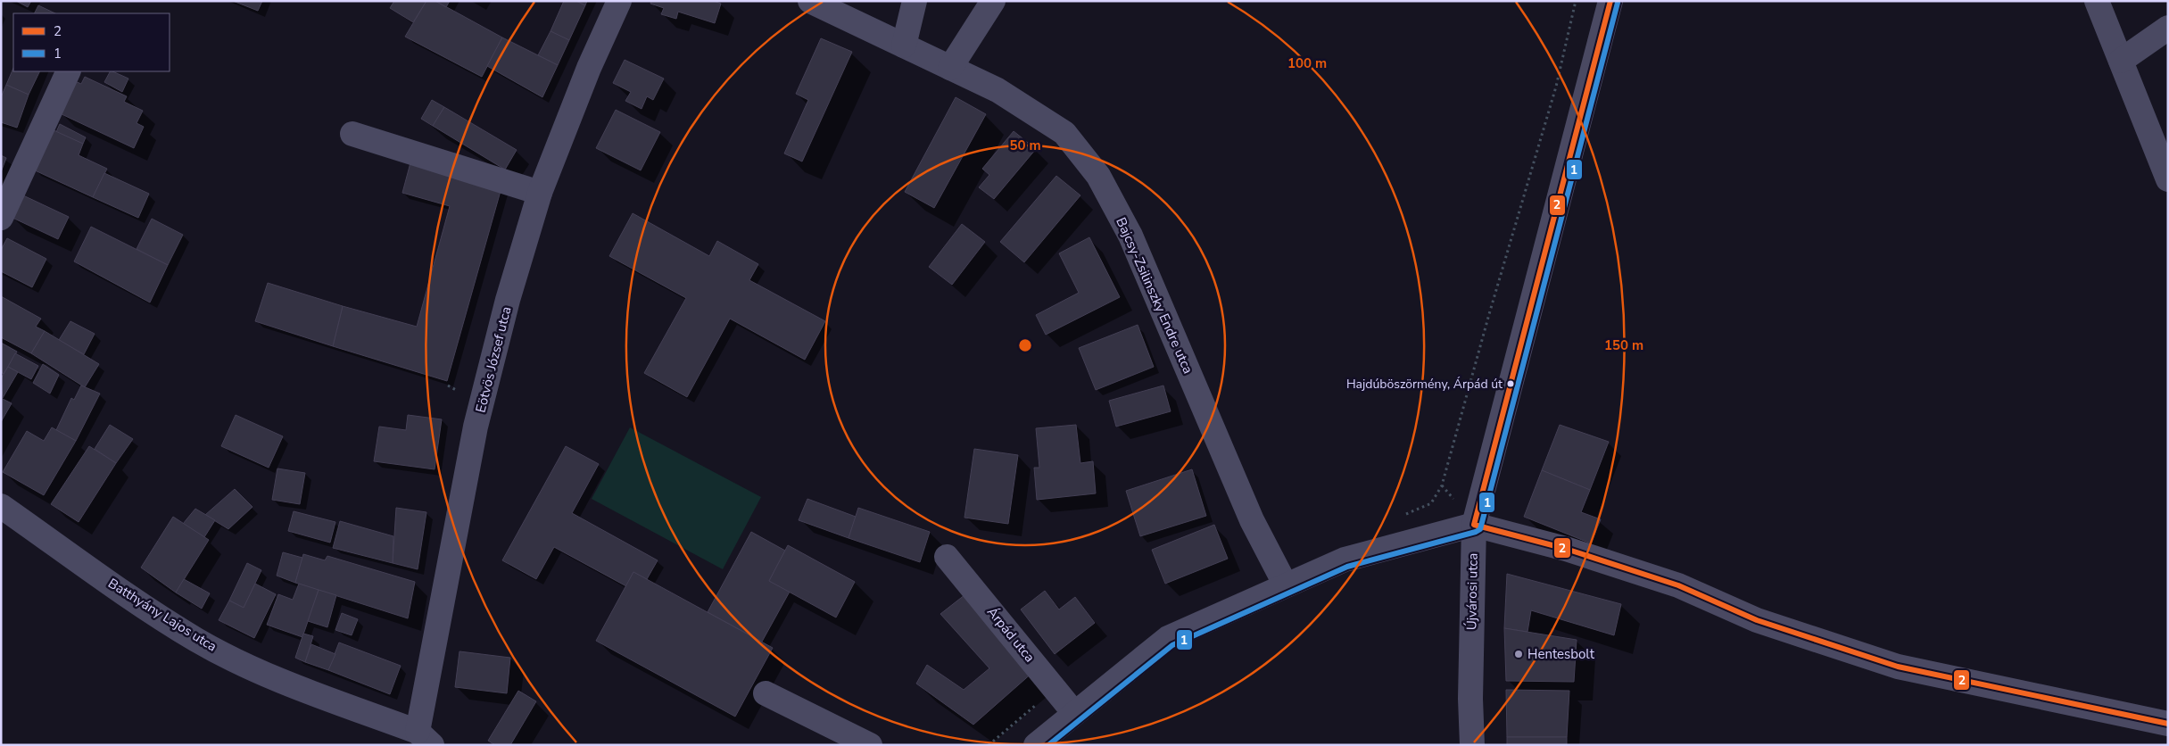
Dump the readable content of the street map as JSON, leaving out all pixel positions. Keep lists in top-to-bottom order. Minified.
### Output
{"streets":{"street":["Bajcsy-Zsilinszky Endre utca","Eötvös József utca","Újvárosi utca","Batthyány Lajos utca","Árpád utca"]},"crossings":[["Eötvös József utca","Batthyány Lajos utca"]],"places":["Hajdúböszörmény, Árpád út","Hentesbolt"],"lines":["transit line 2","transit line 1"],"legend":["2","1"],"rings":["100 m","50 m","150 m"]}
